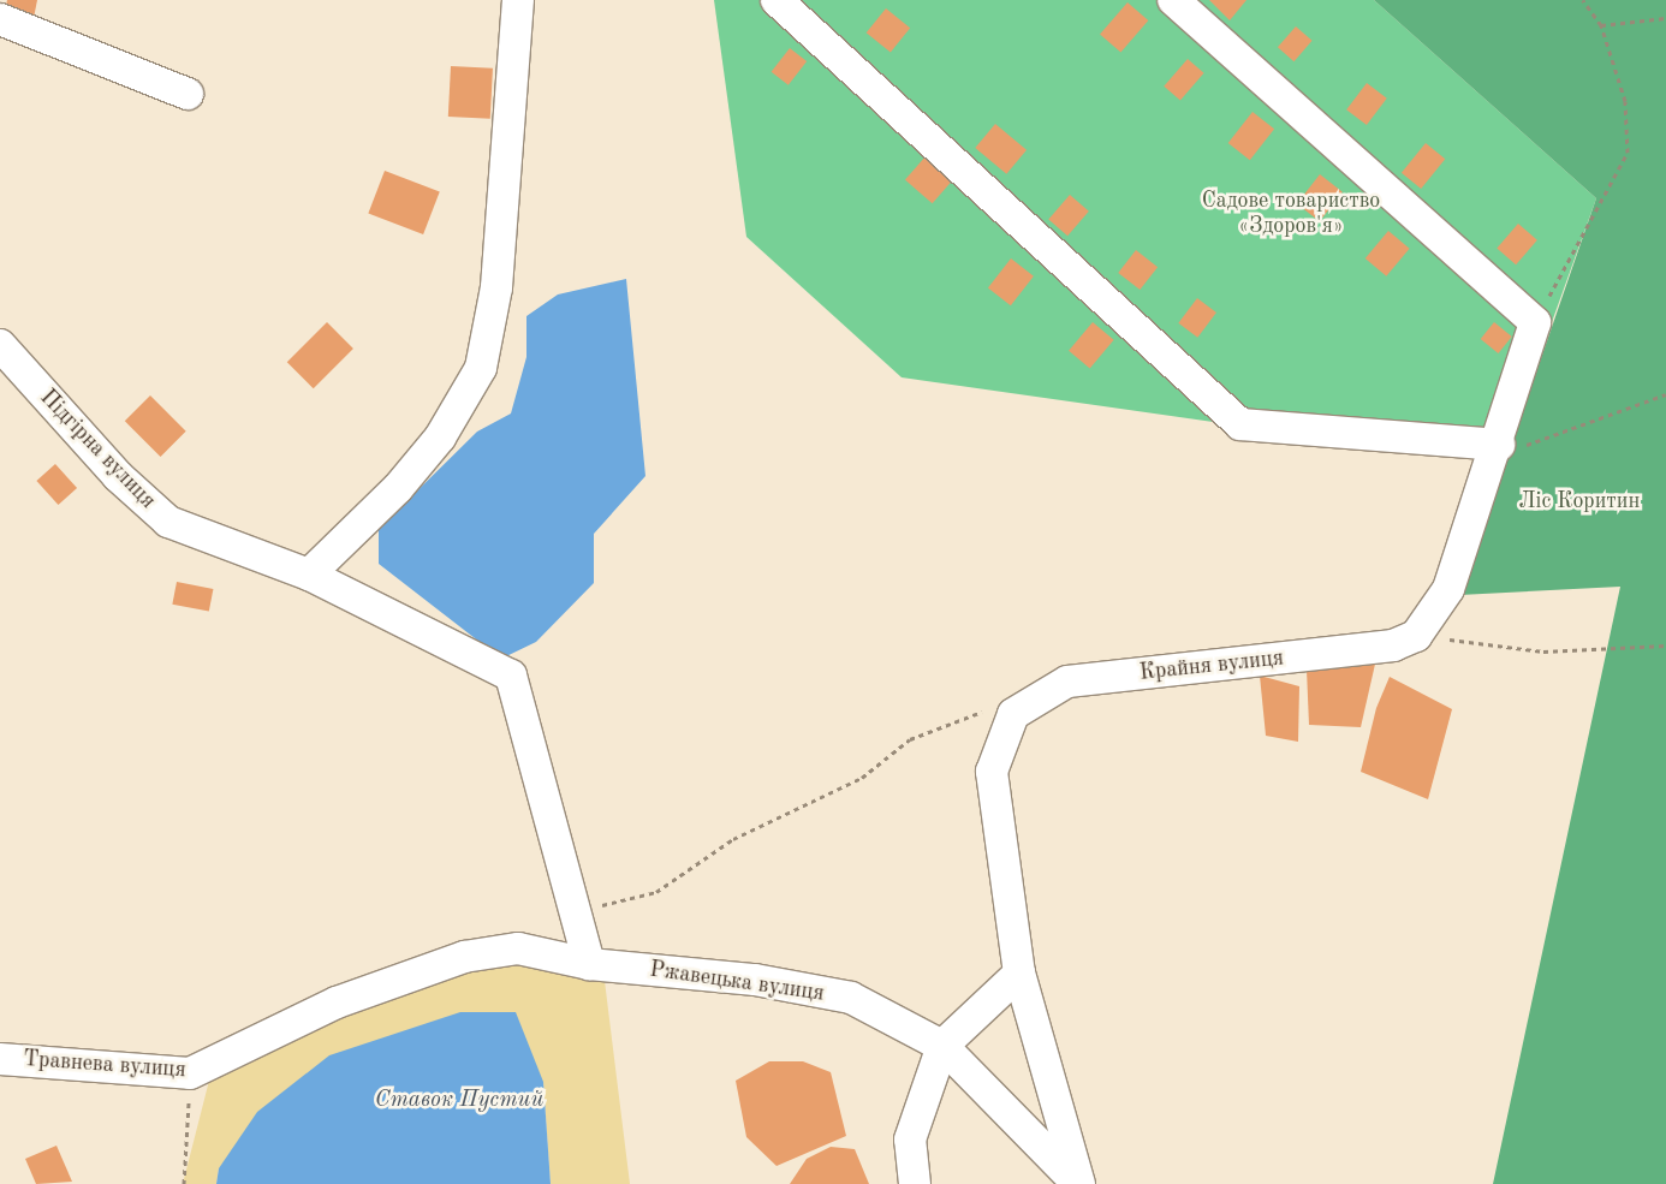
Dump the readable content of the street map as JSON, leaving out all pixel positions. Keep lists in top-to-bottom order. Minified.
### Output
{"streets":{"street":["Підгірна вулиця","Крайня вулиця","Ржавецька вулиця","Травнева вулиця"]},"crossings":[["Підгірна вулиця","Ржавецька вулиця"],["Ржавецька вулиця","Травнева вулиця"]],"water":["Ставок Пустий"],"parks":["Садове товариство «Здоров'я»","Ліс Коритин"]}
